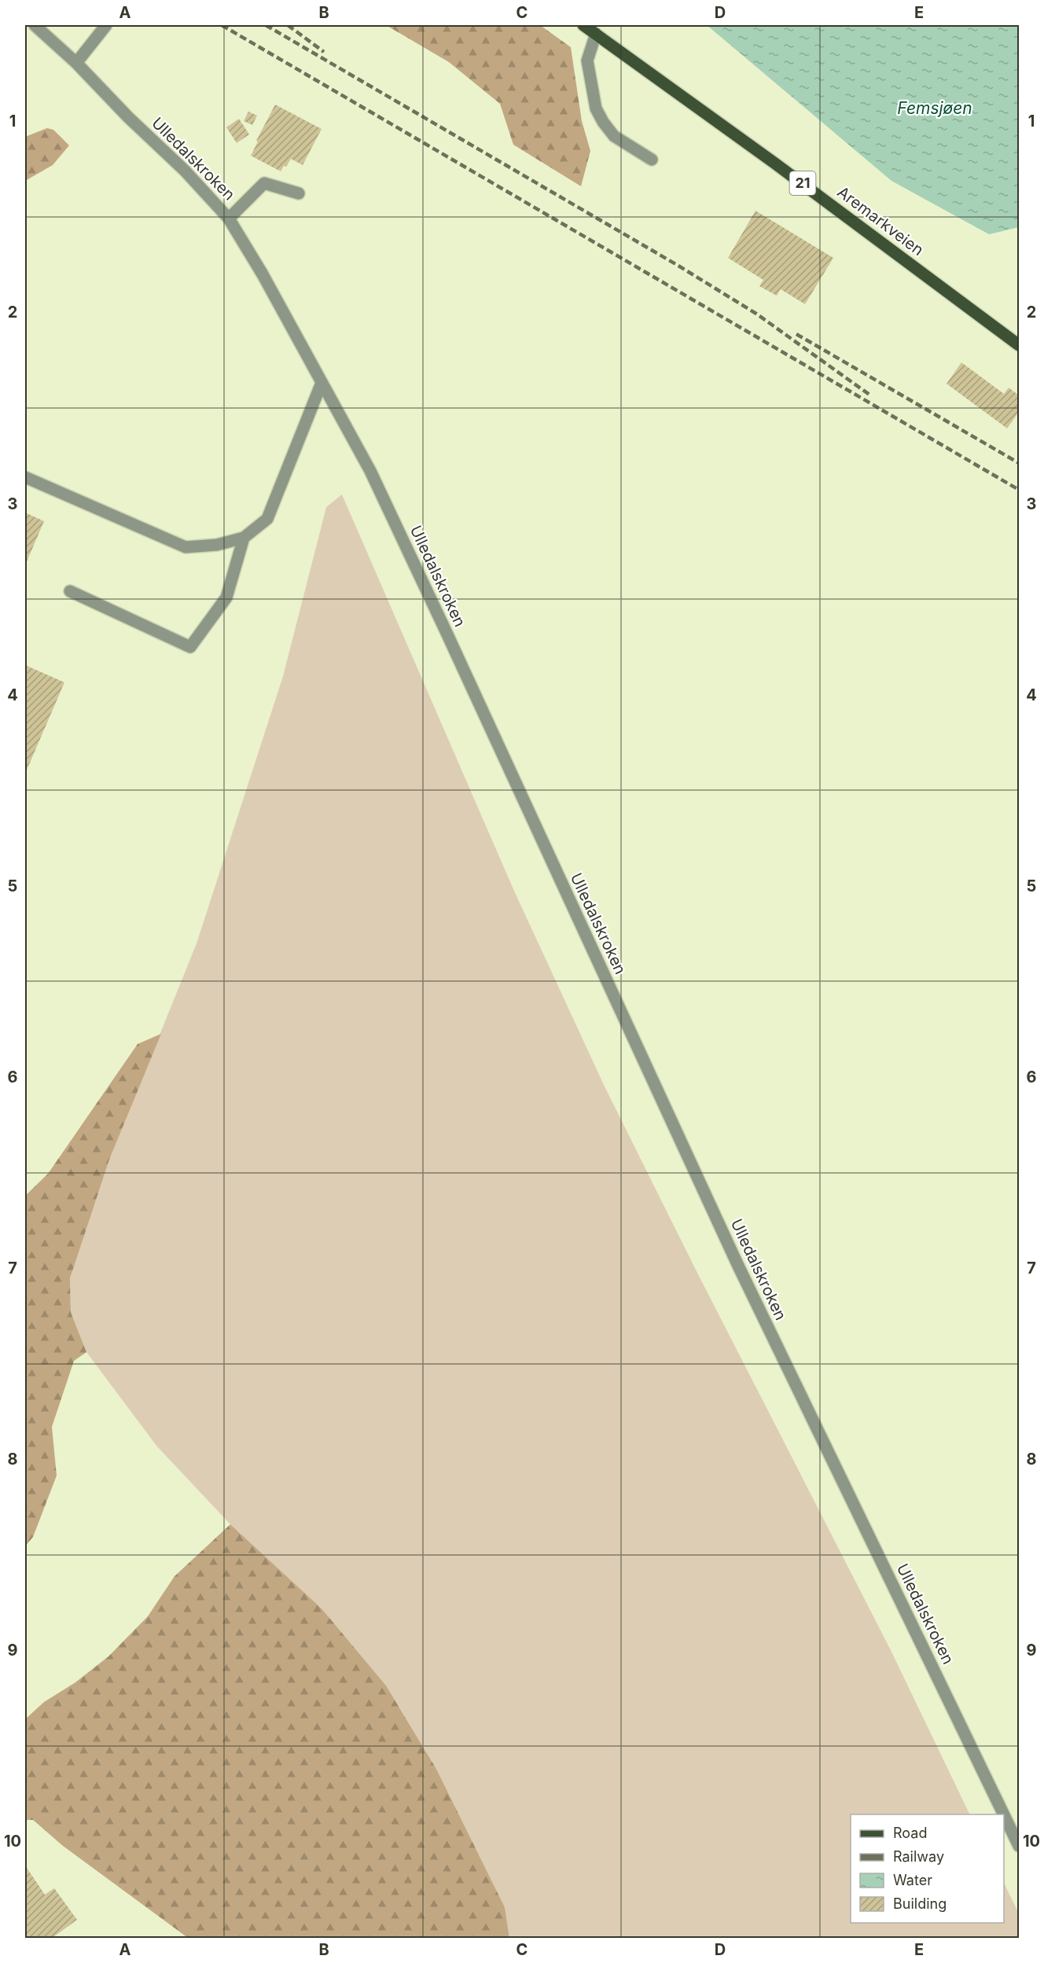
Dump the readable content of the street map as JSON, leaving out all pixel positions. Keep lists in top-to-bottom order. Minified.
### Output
{"streets":{"main road":["21","Aremarkveien"],"street":["Ulledalskroken"]},"water":["Femsjøen"],"legend":["Road","Railway","Water","Building"],"grid":{"columns":["A","B","C","D","E"],"rows":["1","2","3","4","5","6","7","8","9","10"]}}
